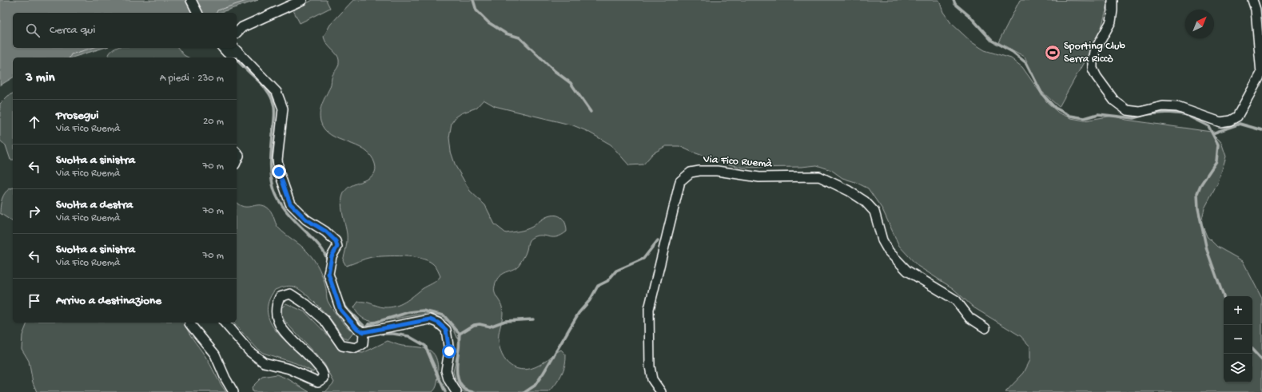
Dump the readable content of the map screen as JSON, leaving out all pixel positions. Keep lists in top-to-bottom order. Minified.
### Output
{"streets":{"street":["Via Fico Ruemà"]},"places":{"sports":["Sporting Club Serra Riccò"]},"north":"top right","page":{"search":"Cerca qui","heading":["3 min","A piedi · 230 m"],"list":[["Prosegui","Via Fico Ruemà","20 m"],["Svolta a sinistra","Via Fico Ruemà","70 m"],["Svolta a destra","Via Fico Ruemà","70 m"],["Svolta a sinistra","Via Fico Ruemà","70 m"],"Arrivo a destinazione"],"map_buttons":["+","−"]}}
